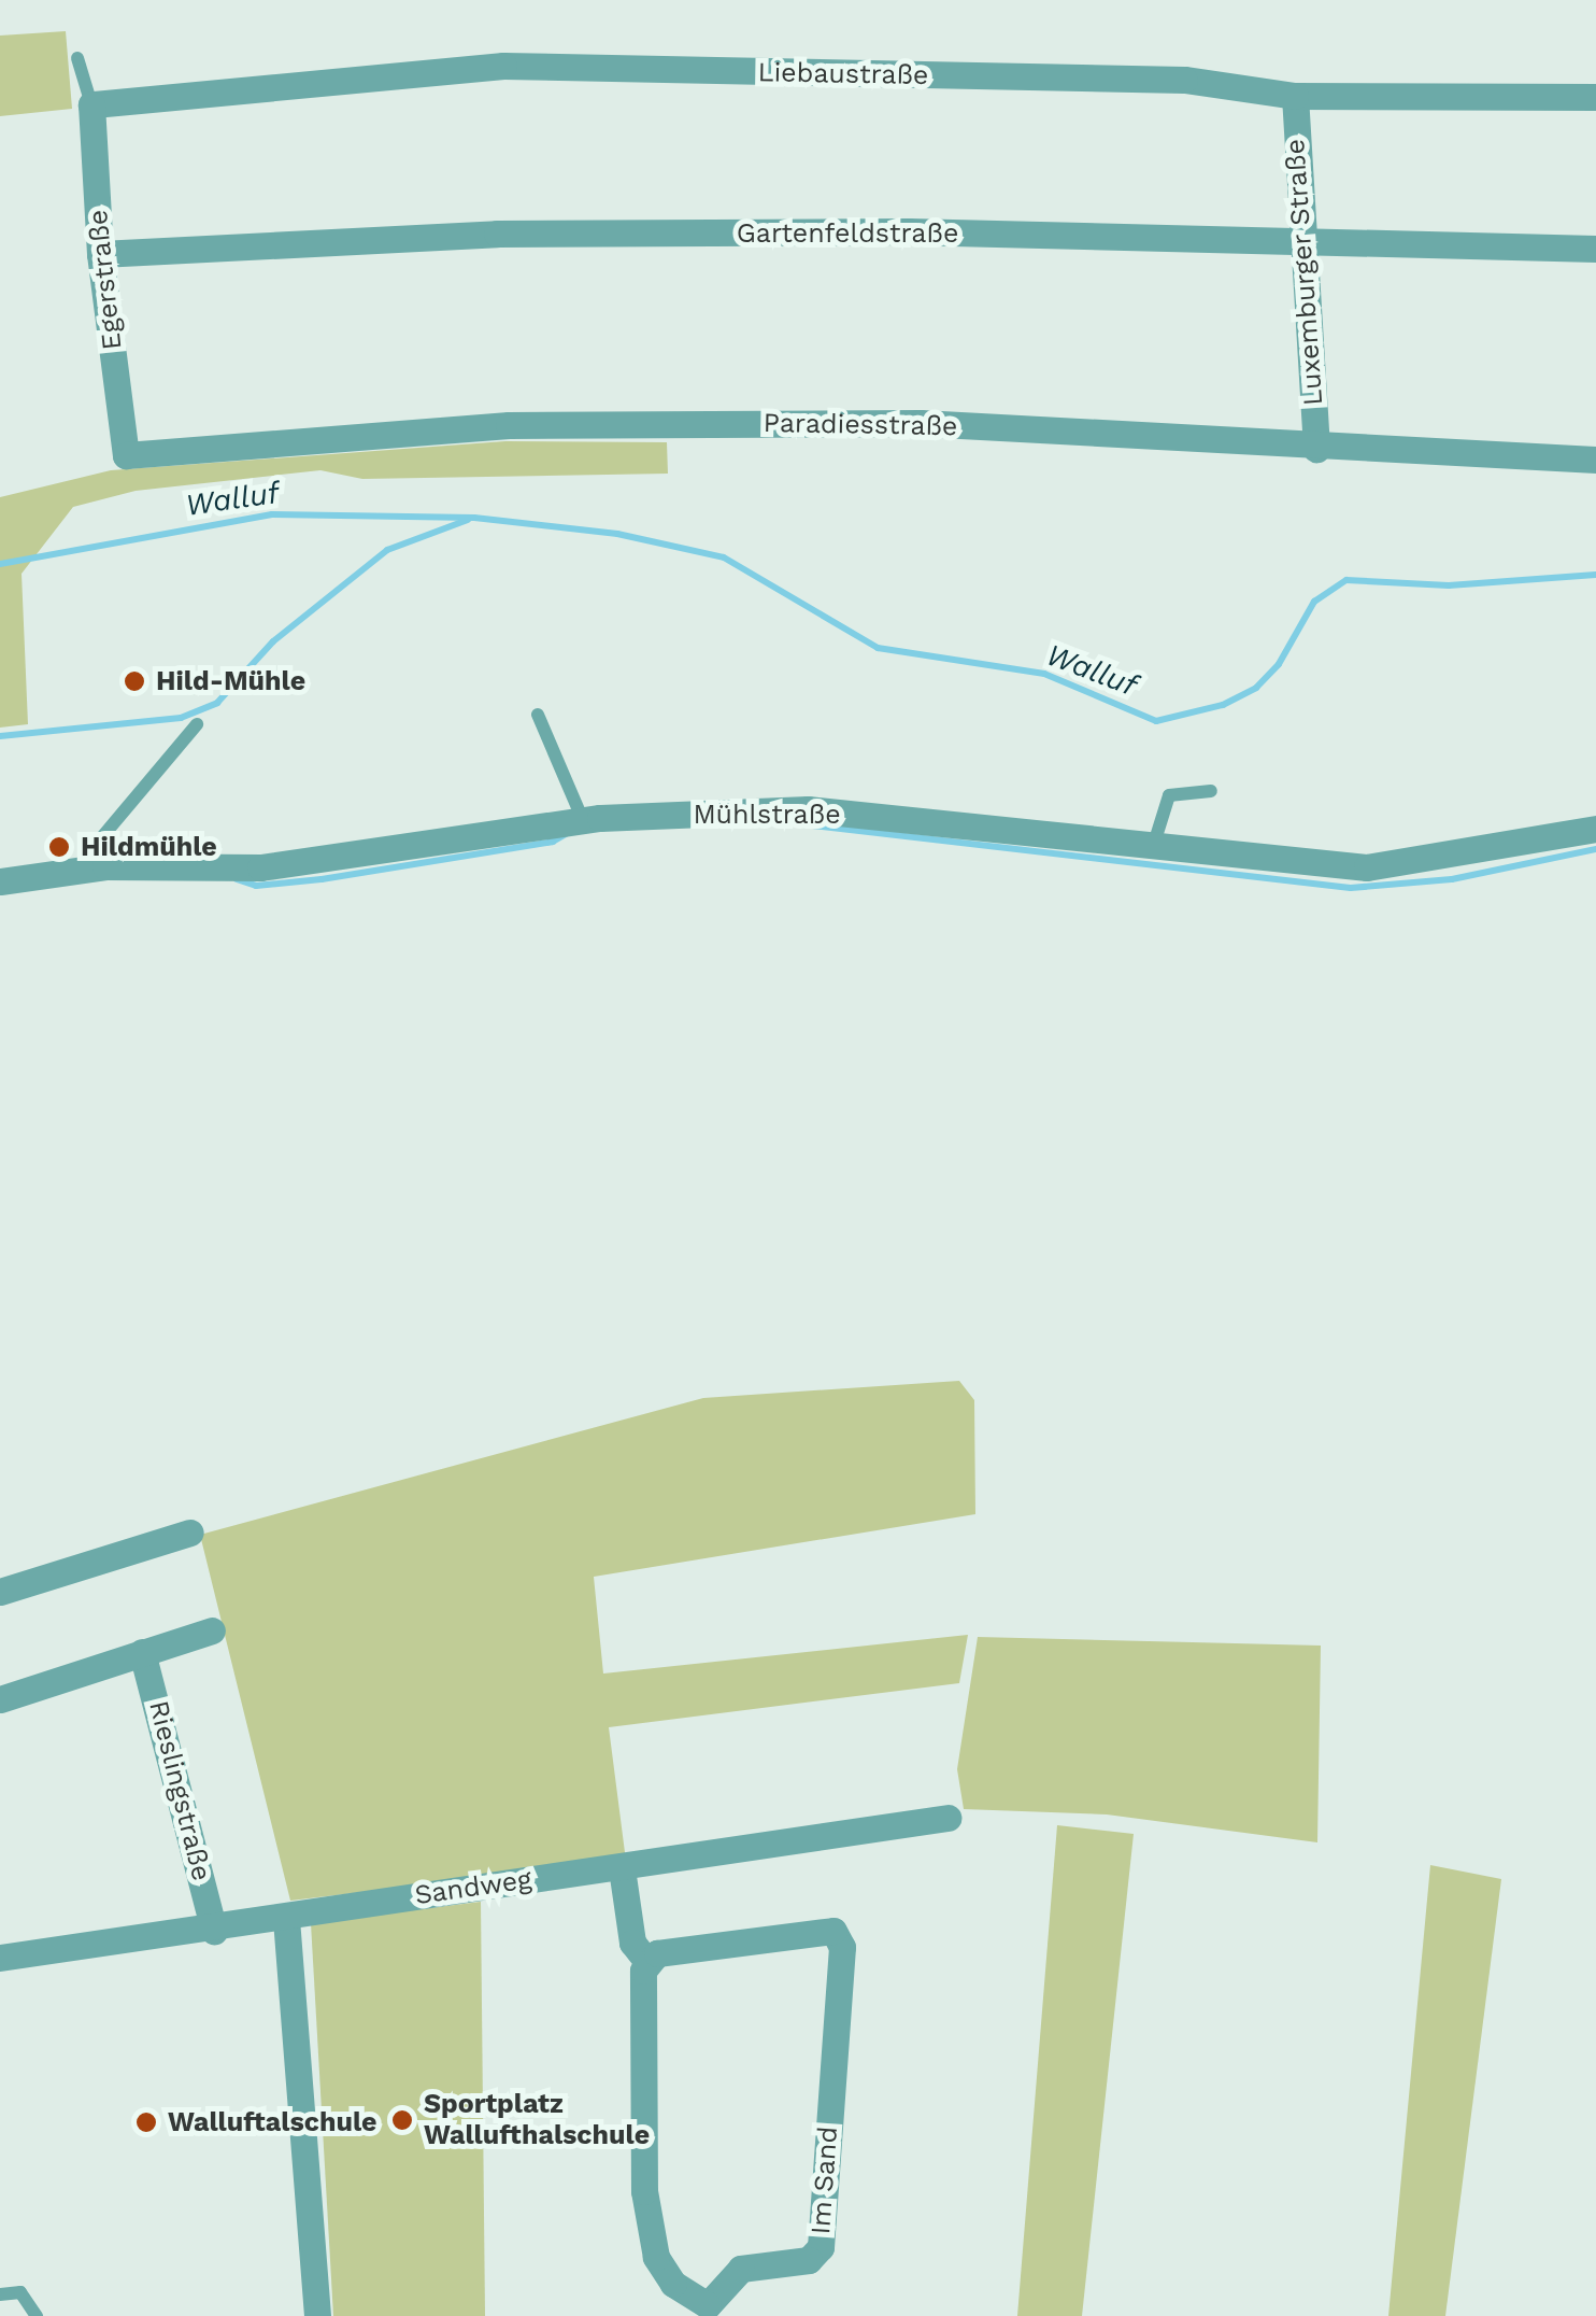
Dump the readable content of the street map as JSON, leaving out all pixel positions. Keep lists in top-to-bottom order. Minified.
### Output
{"streets":{"street":["Liebaustraße","Gartenfeldstraße","Luxemburger Straße","Egerstraße","Paradiesstraße","Mühlstraße","Rieslingstraße","Sandweg","Im Sand"]},"crossings":[["Liebaustraße","Luxemburger Straße"],["Liebaustraße","Egerstraße"],["Gartenfeldstraße","Luxemburger Straße"],["Gartenfeldstraße","Egerstraße"],["Luxemburger Straße","Paradiesstraße"],["Egerstraße","Paradiesstraße"],["Rieslingstraße","Sandweg"]],"water":["Walluf"],"places":["Hild-Mühle","Hildmühle","Sportplatz Wallufthalschule","Walluftalschule"]}
